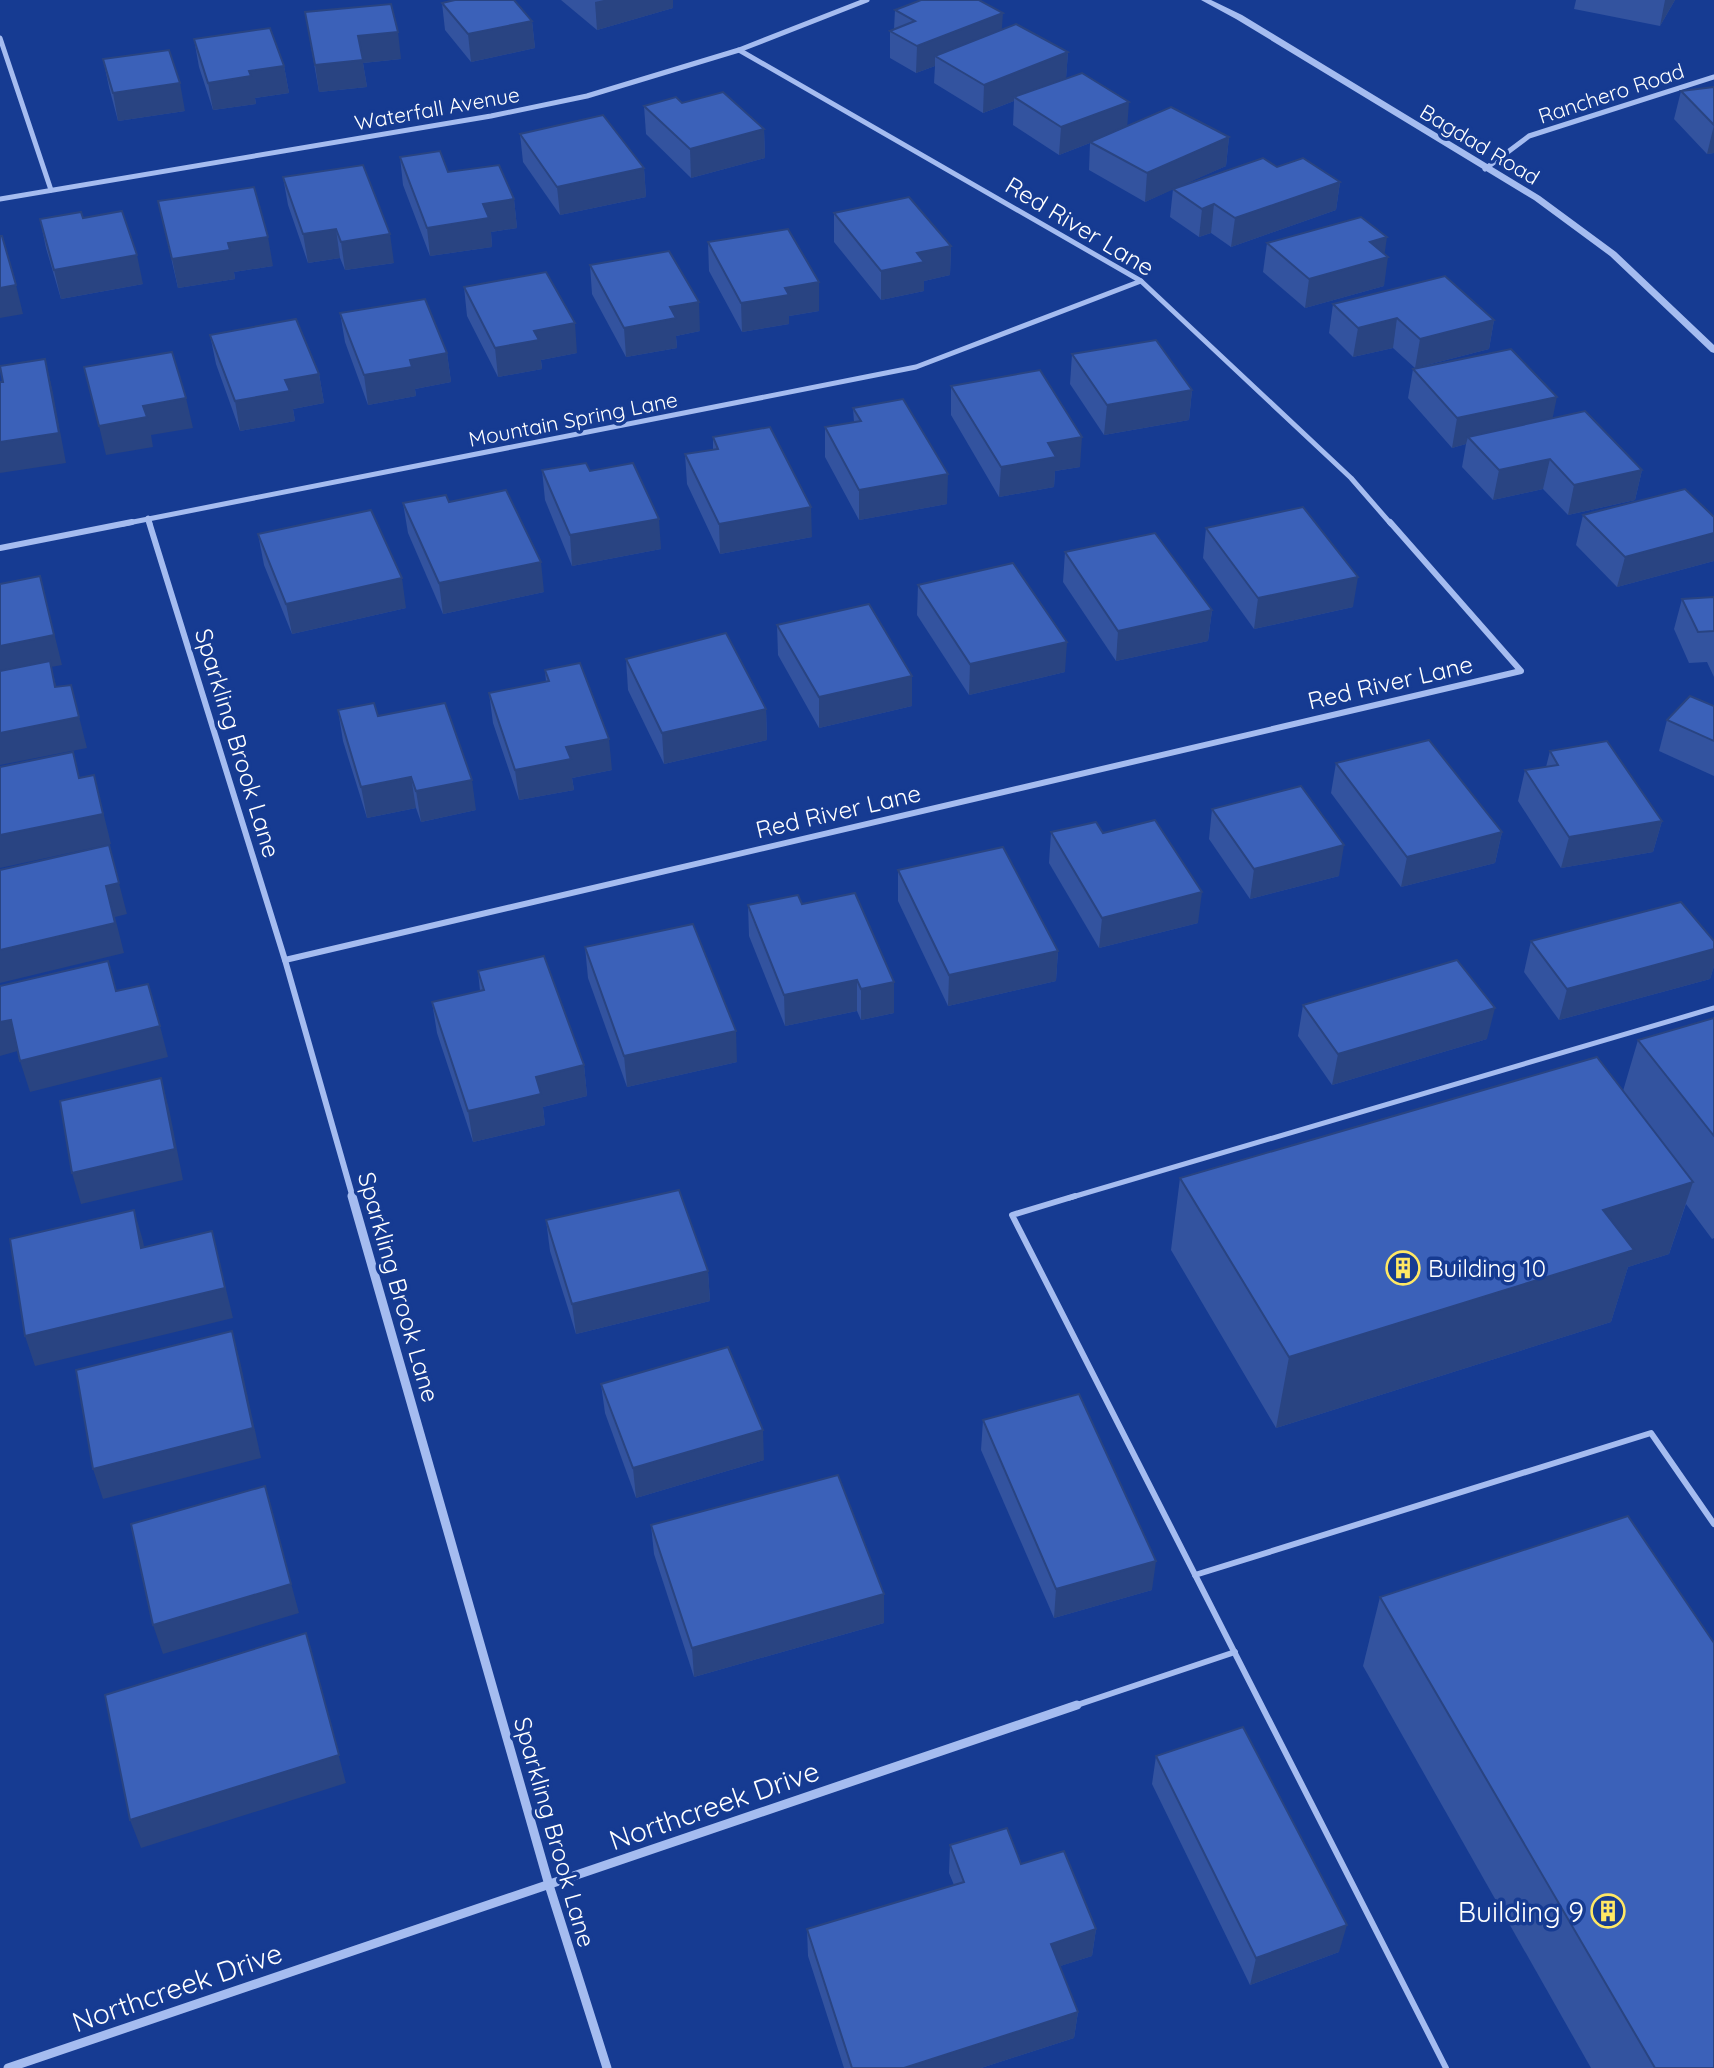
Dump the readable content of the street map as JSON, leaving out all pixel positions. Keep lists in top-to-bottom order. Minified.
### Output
{"streets":{"street":["Ranchero Road","Waterfall Avenue","Bagdad Road","Red River Lane","Mountain Spring Lane","Sparkling Brook Lane","Northcreek Drive"]},"crossings":[["Ranchero Road","Bagdad Road"],["Waterfall Avenue","Red River Lane"],["Red River Lane","Mountain Spring Lane"],["Red River Lane","Sparkling Brook Lane"],["Mountain Spring Lane","Sparkling Brook Lane"],["Sparkling Brook Lane","Northcreek Drive"]],"places":{"building":["Building 10","Building 9"]}}
